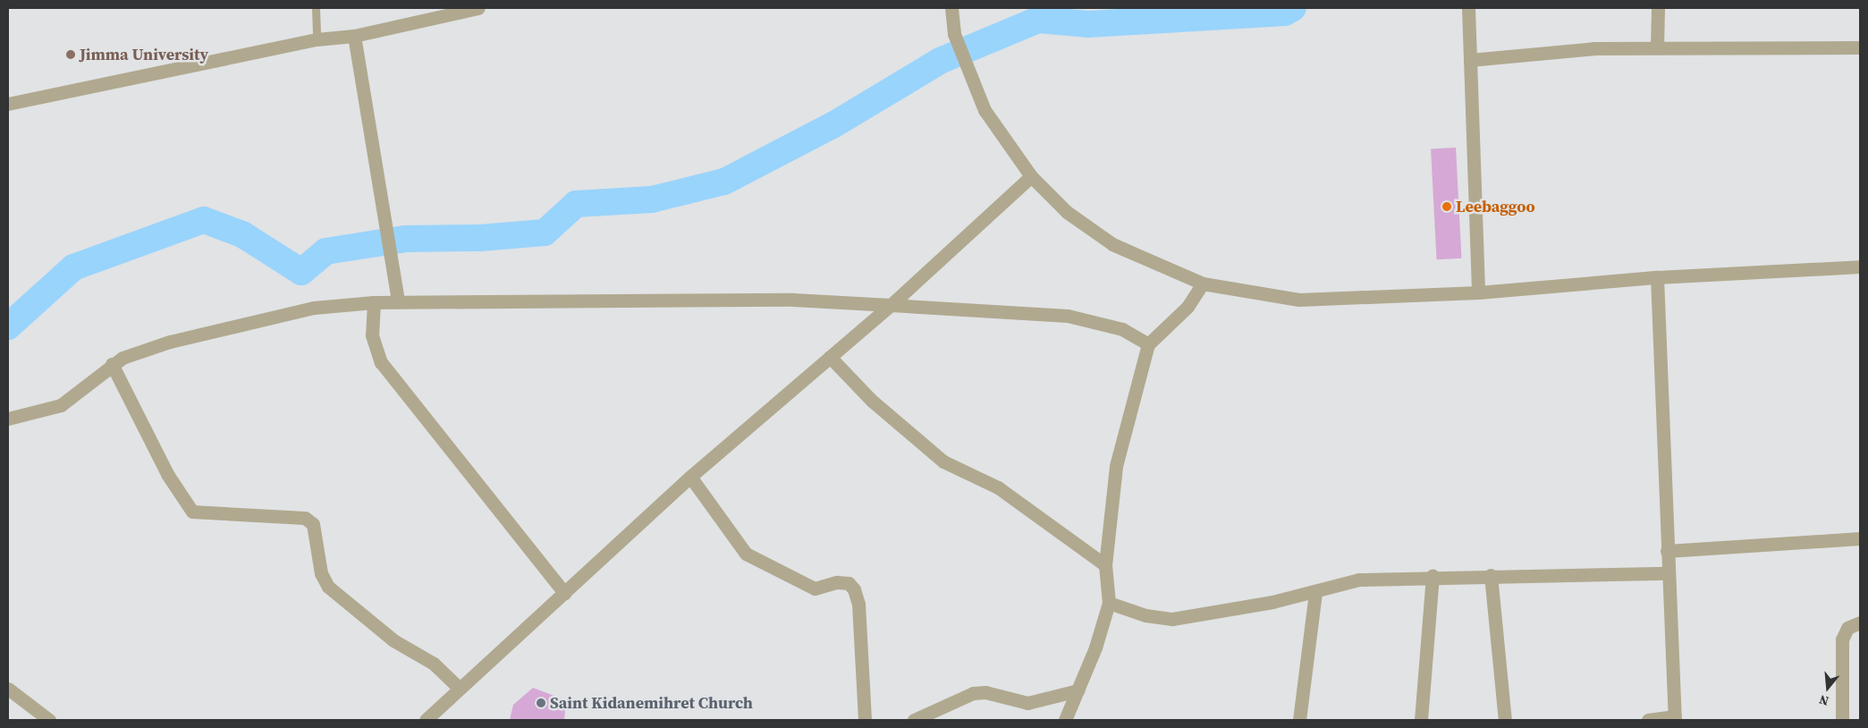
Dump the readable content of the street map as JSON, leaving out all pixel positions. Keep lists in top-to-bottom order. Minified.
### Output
{"places":["Jimma University","Leebaggoo","Saint Kidanemihret Church"],"north":"bottom"}
